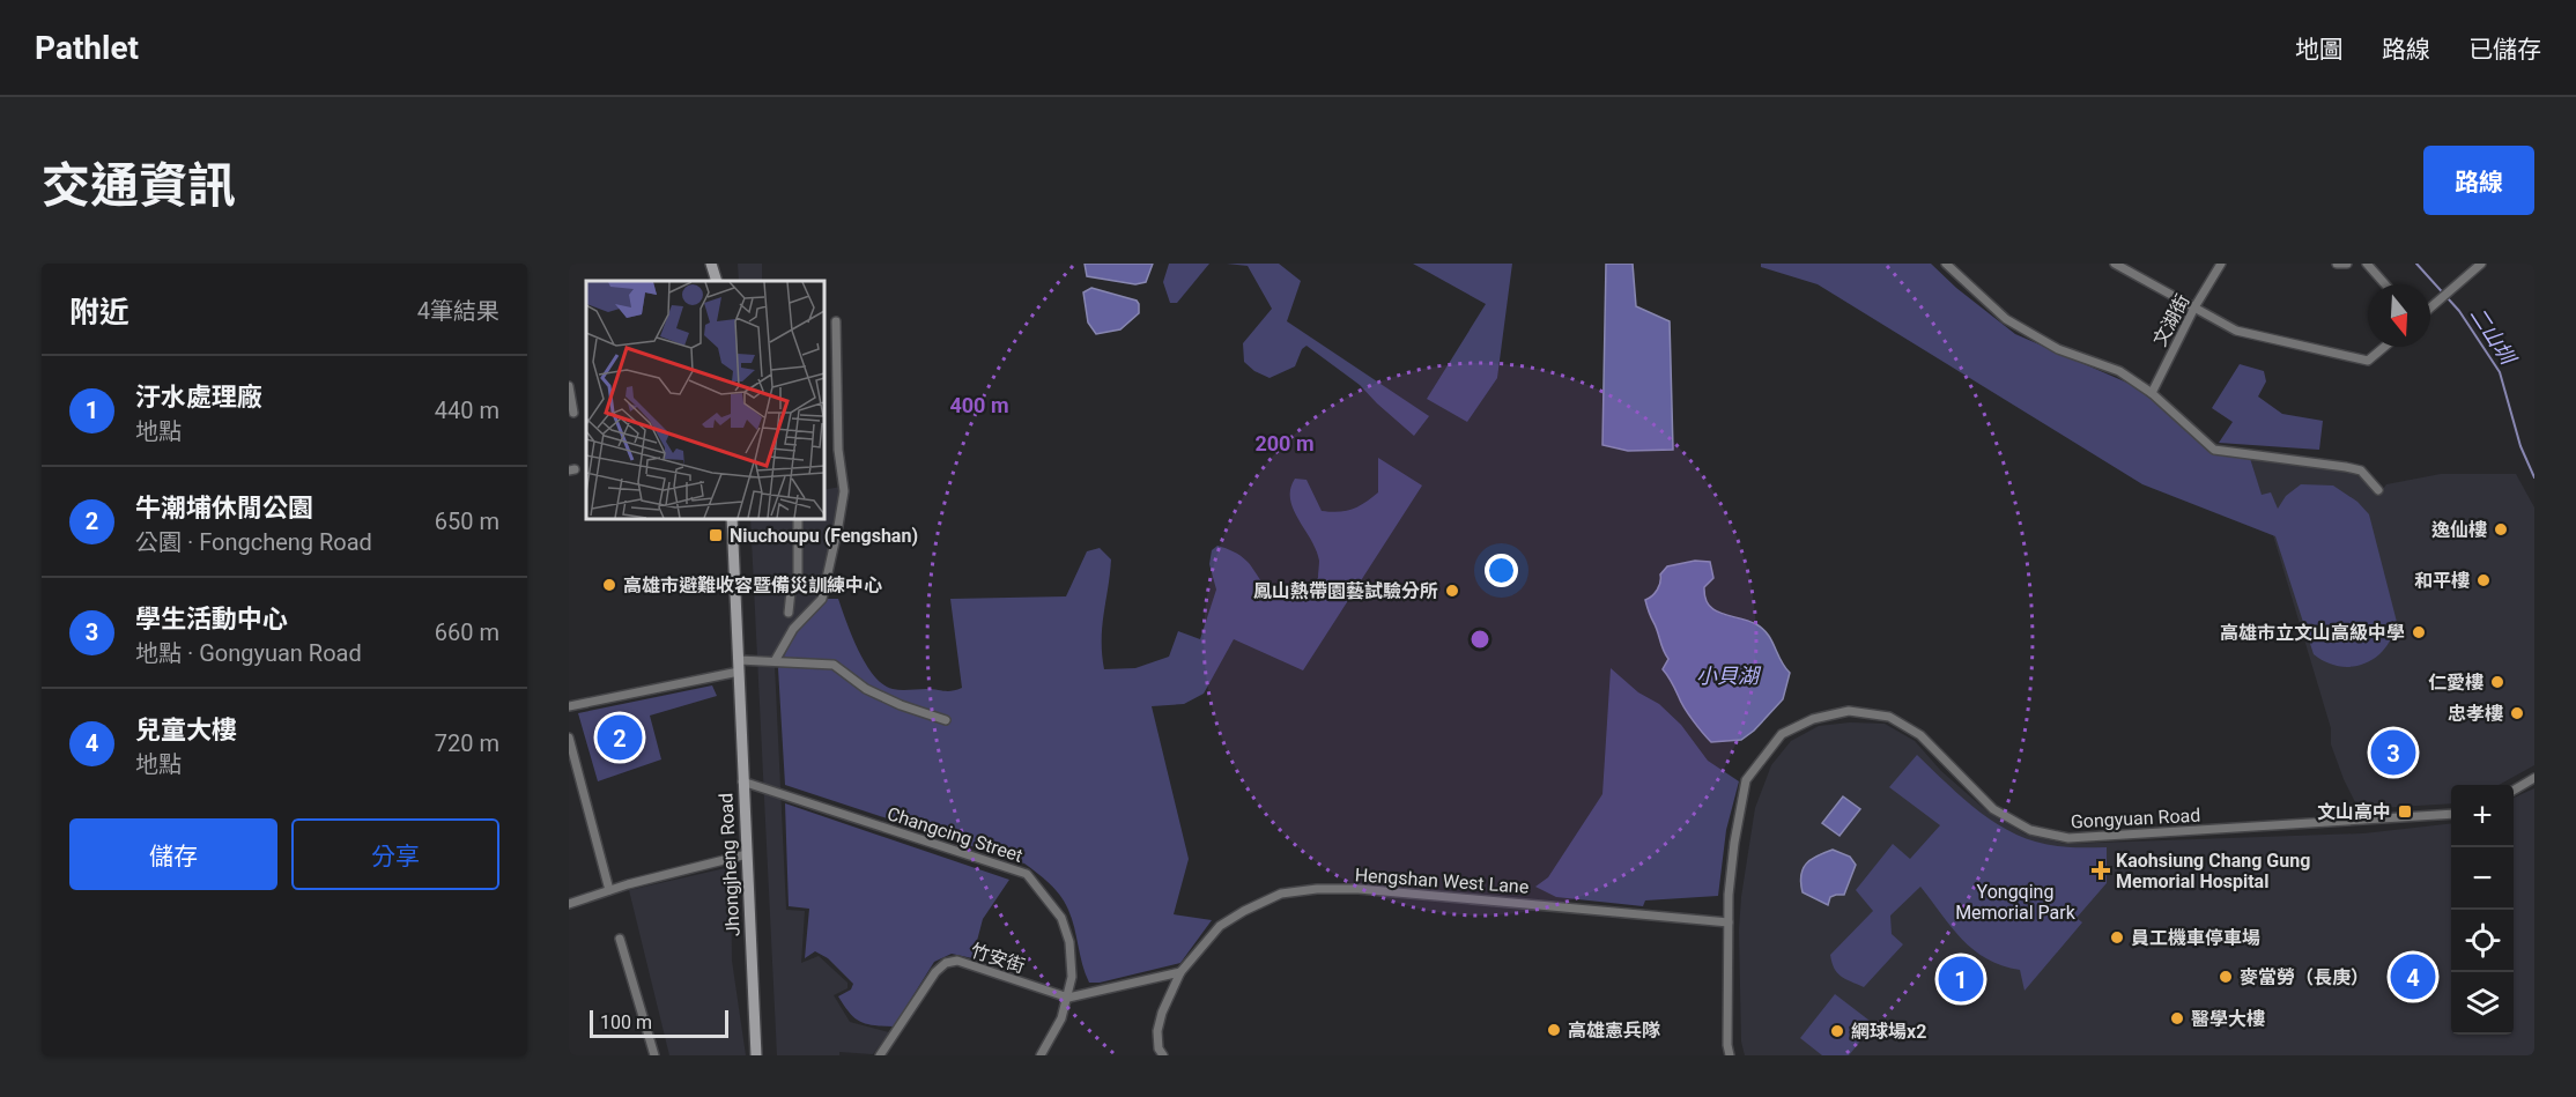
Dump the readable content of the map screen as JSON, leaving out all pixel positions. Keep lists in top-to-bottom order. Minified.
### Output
{"streets":{"main road":["Jhongjheng Road"],"street":["文湖街","Gongyuan Road","Changcing Street","Hengshan West Lane","竹安街"]},"crossings":[["Gongyuan Road","Hengshan West Lane"],["Changcing Street","Jhongjheng Road"],["Changcing Street","竹安街"]],"water":["二山圳","小貝湖"],"parks":["Yongqing Memorial Park"],"places":{"other":["逸仙樓","和平樓","高雄市避難收容暨備災訓練中心","鳳山熱帶園藝試驗分所","高雄市立文山高級中學","仁愛樓","忠孝樓","員工機車停車場","麥當勞（長庚）","醫學大樓","高雄憲兵隊","網球場x2"],"transit":["Niuchoupu (Fengshan)","文山高中"],"health":["Kaohsiung Chang Gung Memorial Hospital"]},"scale_bar":"100 m","north":"bottom","page":{"header":"Pathlet","nav":["地圖","路線","已儲存"],"title":"交通資訊","buttons":["路線",["儲存","分享"]],"heading":["附近","4筆結果"],"list":[{"mark":"1","name":"汙水處理廠","note":"地點","value":"440 m"},{"mark":"2","name":"牛潮埔休閒公園","note":"公園 · Fongcheng Road","value":"650 m"},{"mark":"3","name":"學生活動中心","note":"地點 · Gongyuan Road","value":"660 m"},{"mark":"4","name":"兒童大樓","note":"地點","value":"720 m"}],"pins":["2","3","4","1"],"map_buttons":["+","−"],"scale":"100 m"},"rings":["400 m","200 m"]}
